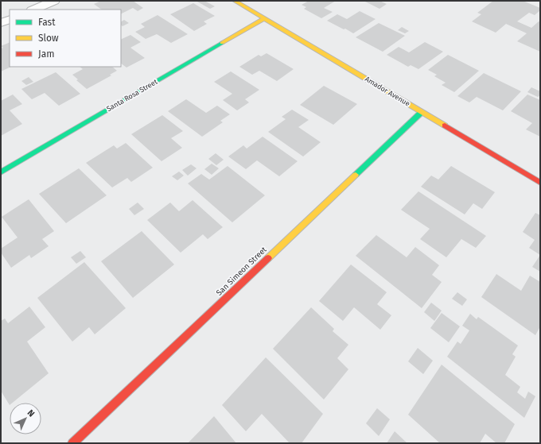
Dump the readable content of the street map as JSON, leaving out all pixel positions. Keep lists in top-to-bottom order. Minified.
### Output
{"streets":{"street":["Amador Avenue","Santa Rosa Street","San Simeon Street"]},"crossings":[["Amador Avenue","Santa Rosa Street"],["Amador Avenue","San Simeon Street"]],"legend":["Fast","Slow","Jam"],"north":"top right"}
